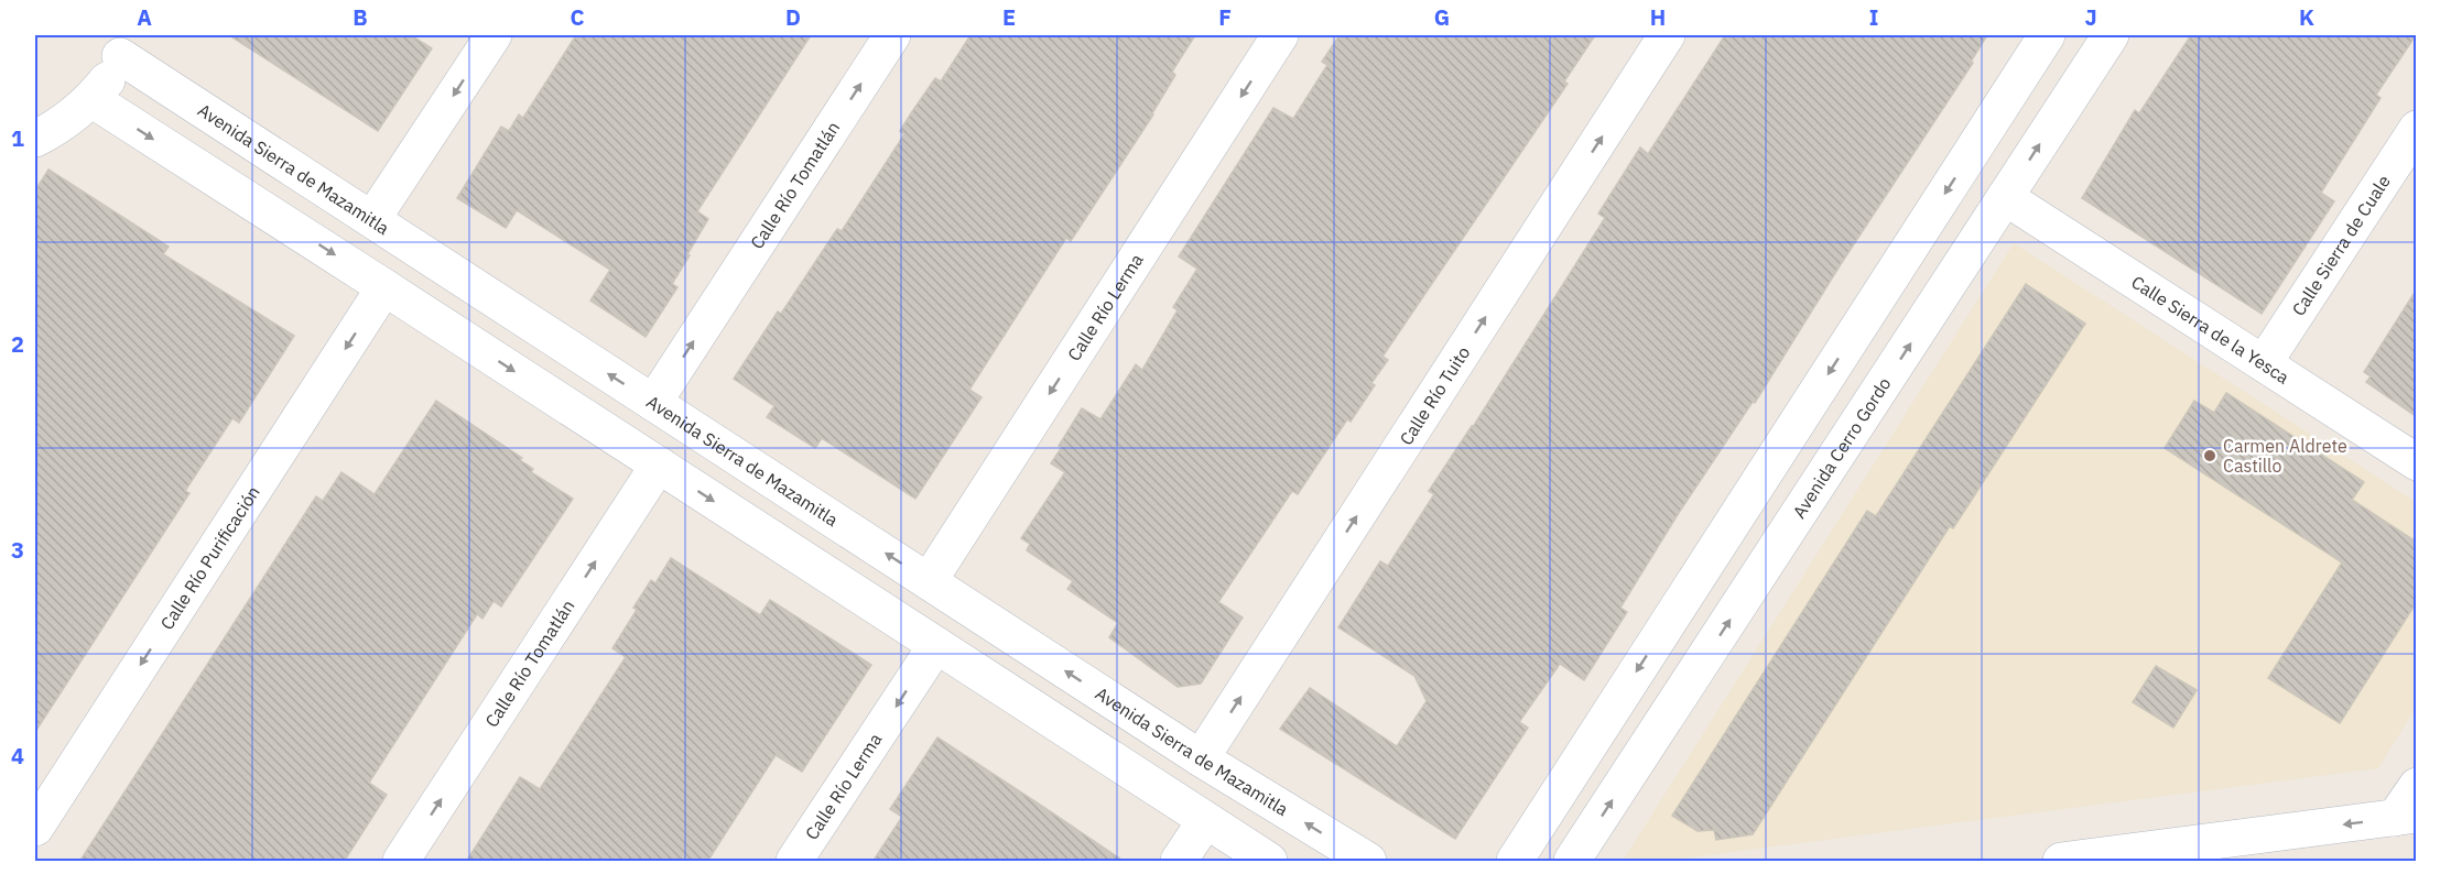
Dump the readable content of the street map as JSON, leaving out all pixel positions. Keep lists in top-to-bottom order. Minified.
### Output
{"streets":{"street":["Avenida Sierra de Mazamitla","Calle Río Tomatlán","Calle Sierra de Cuale","Calle Río Lerma","Calle Sierra de la Yesca","Calle Río Tuito","Avenida Cerro Gordo","Calle Río Purificación"]},"crossings":[["Avenida Sierra de Mazamitla","Calle Río Tomatlán"],["Avenida Sierra de Mazamitla","Calle Río Lerma"],["Avenida Sierra de Mazamitla","Calle Río Tuito"],["Calle Sierra de Cuale","Calle Sierra de la Yesca"],["Calle Sierra de la Yesca","Avenida Cerro Gordo"]],"one_way":["Calle Río Tomatlán","Calle Río Lerma","Calle Río Purificación"],"places":["Carmen Aldrete Castillo"],"grid":{"columns":["A","B","C","D","E","F","G","H","I","J","K"],"rows":["1","2","3","4"]}}
